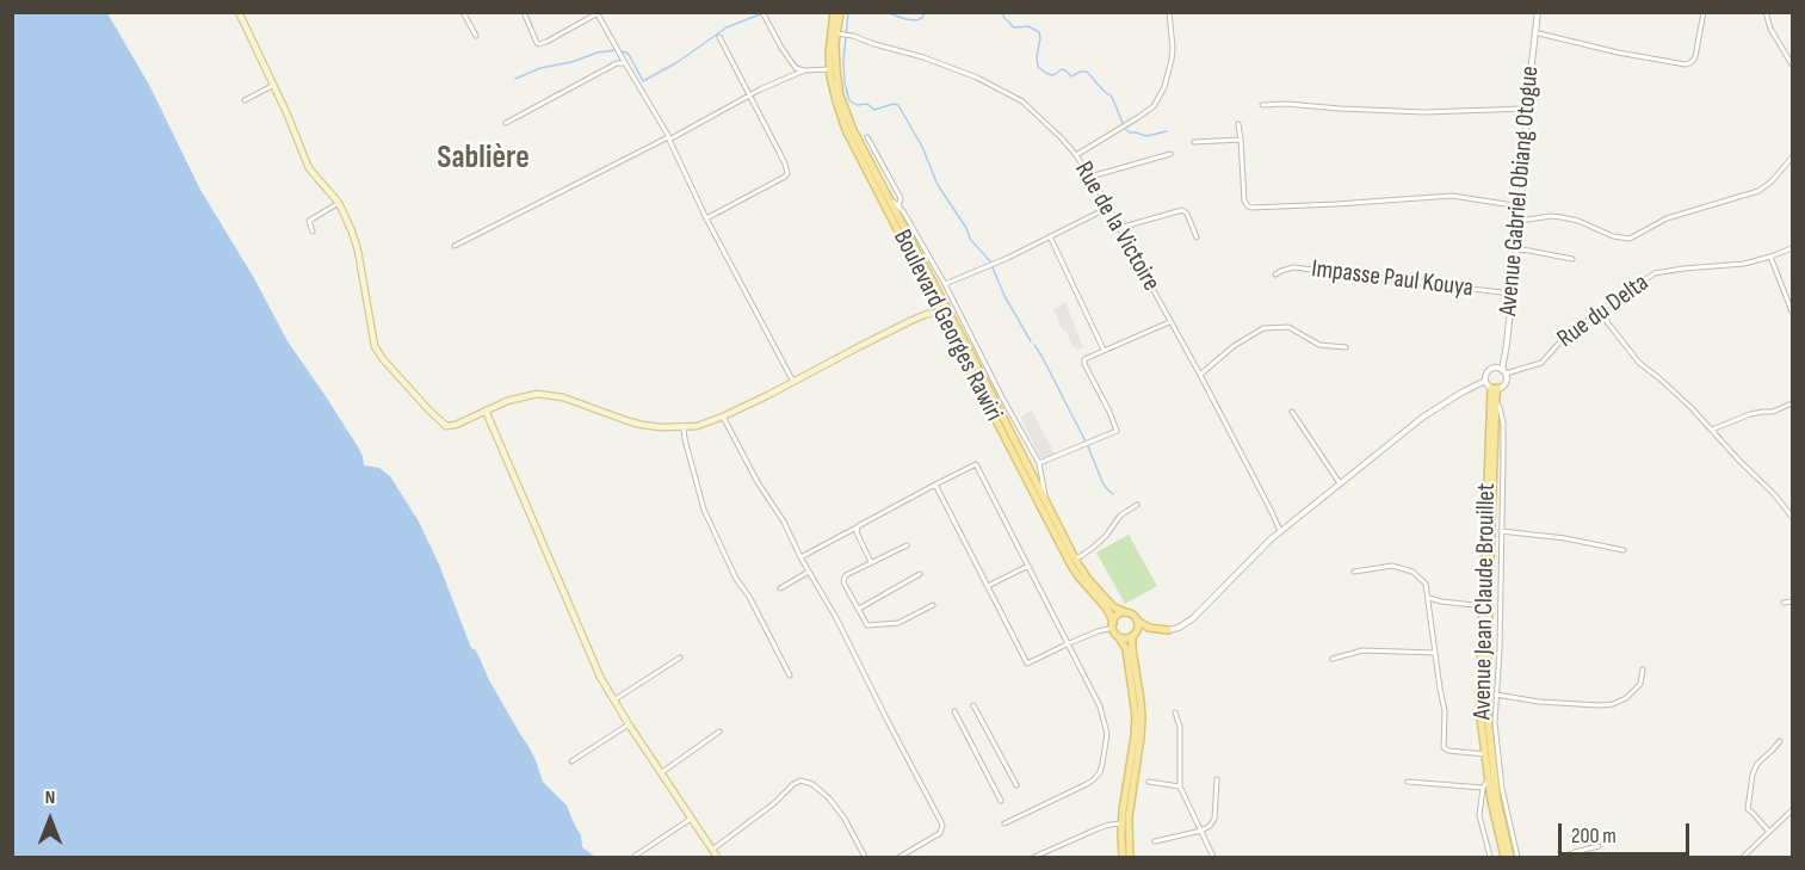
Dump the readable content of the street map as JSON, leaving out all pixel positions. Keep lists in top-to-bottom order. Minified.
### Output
{"streets":{"main road":["Boulevard Georges Rawiri","Avenue Jean Claude Brouillet"],"street":["Avenue Gabriel Obiang Otogue","Rue de la Victoire","Impasse Paul Kouya","Rue du Delta"]},"crossings":[["Avenue Gabriel Obiang Otogue","Impasse Paul Kouya"],["Avenue Gabriel Obiang Otogue","Rue du Delta"],["Avenue Gabriel Obiang Otogue","Avenue Jean Claude Brouillet"],["Rue de la Victoire","Boulevard Georges Rawiri"],["Rue du Delta","Avenue Jean Claude Brouillet"]],"districts":["Sablière"],"scale_bar":"200 m","north":"top"}
